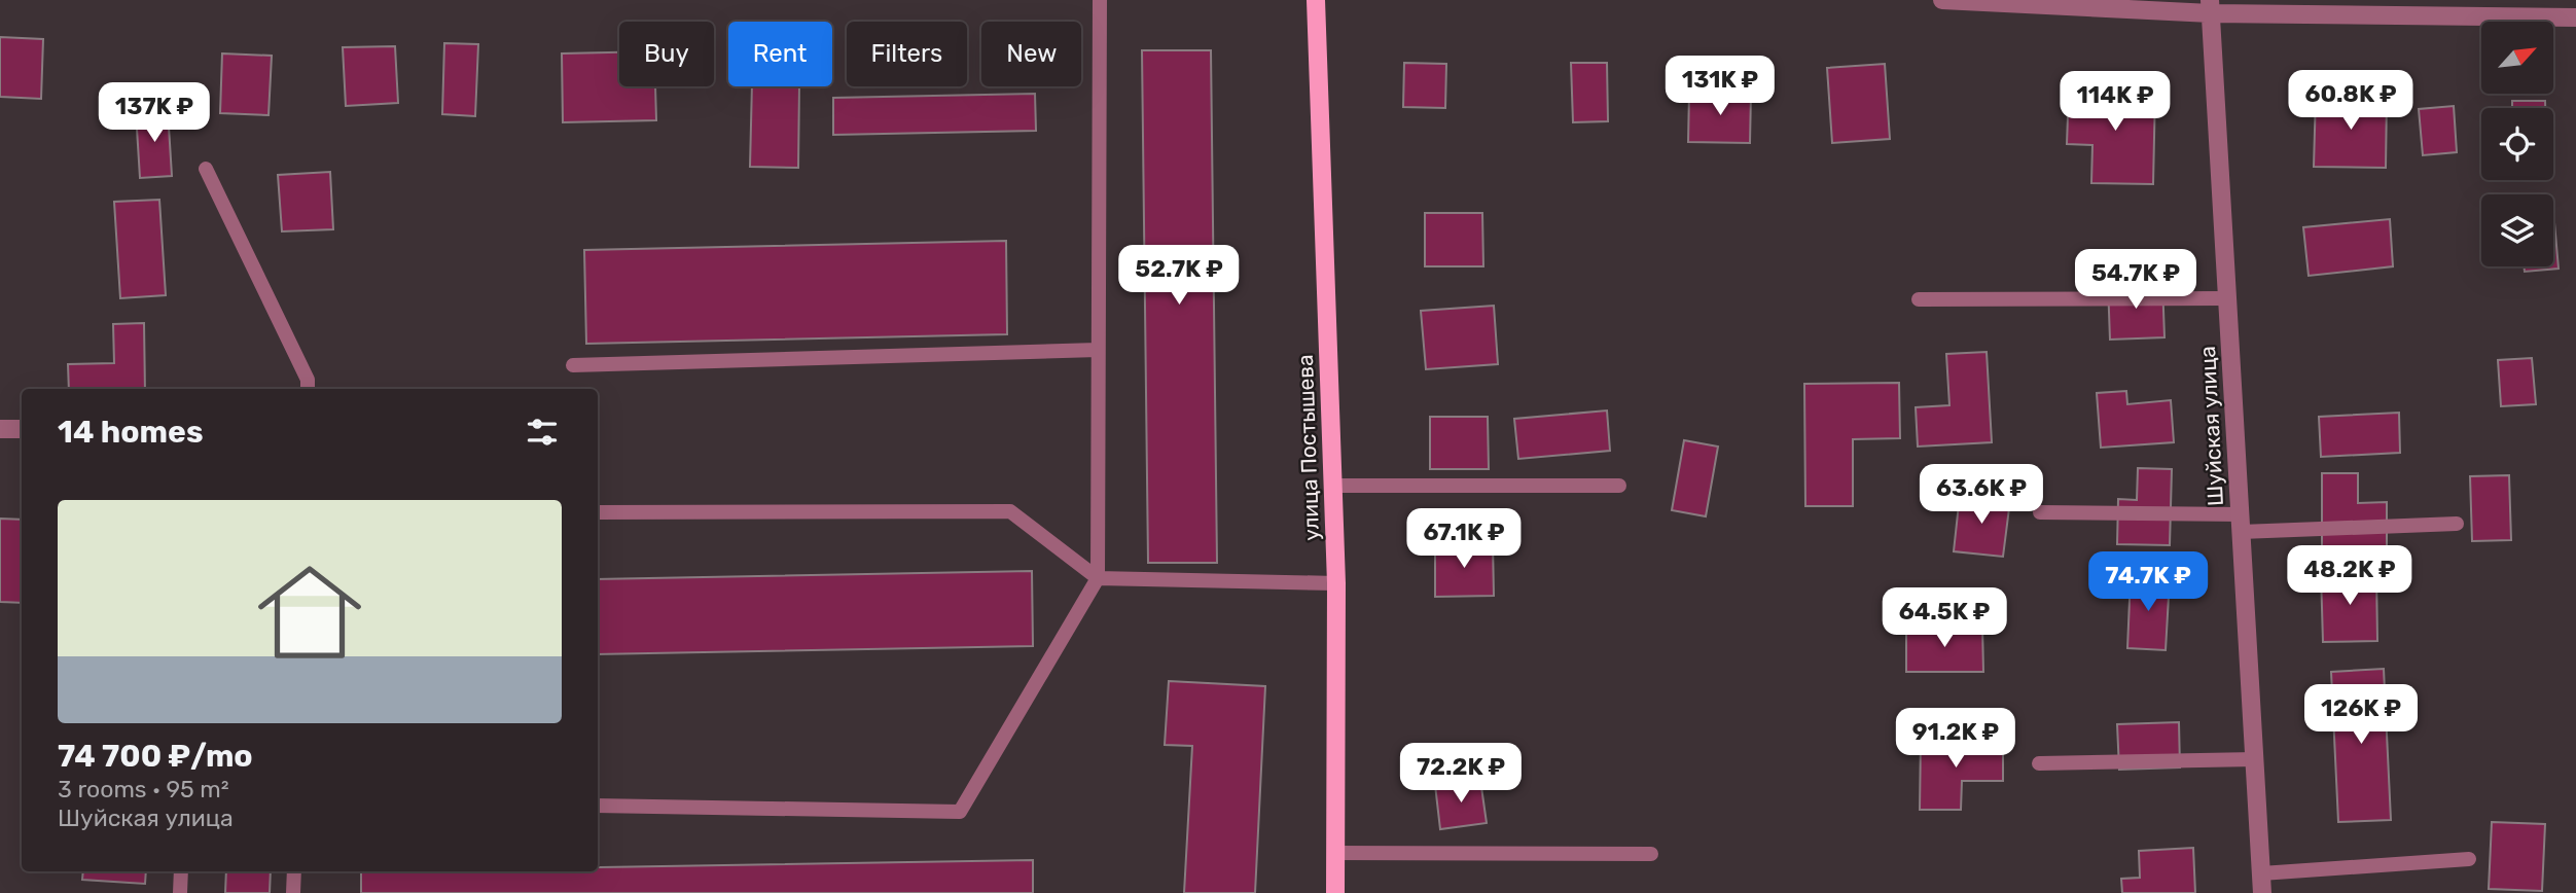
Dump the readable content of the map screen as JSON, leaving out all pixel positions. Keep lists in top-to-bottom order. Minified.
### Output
{"streets":{"main road":["улица Постышева"],"street":["Шуйская улица"]},"north":"top right","page":{"chip":["Buy","Rent","Filters","New"],"price":["131K ₽","60.8K ₽","114K ₽","137K ₽","52.7K ₽","54.7K ₽","63.6K ₽","67.1K ₽","48.2K ₽","74.7K ₽","64.5K ₽","126K ₽","91.2K ₽","72.2K ₽"],"heading":"14 homes","list":[{"name":"74 700 ₽/mo","note":"3 rooms · 95 m² · Шуйская улица"}]}}
